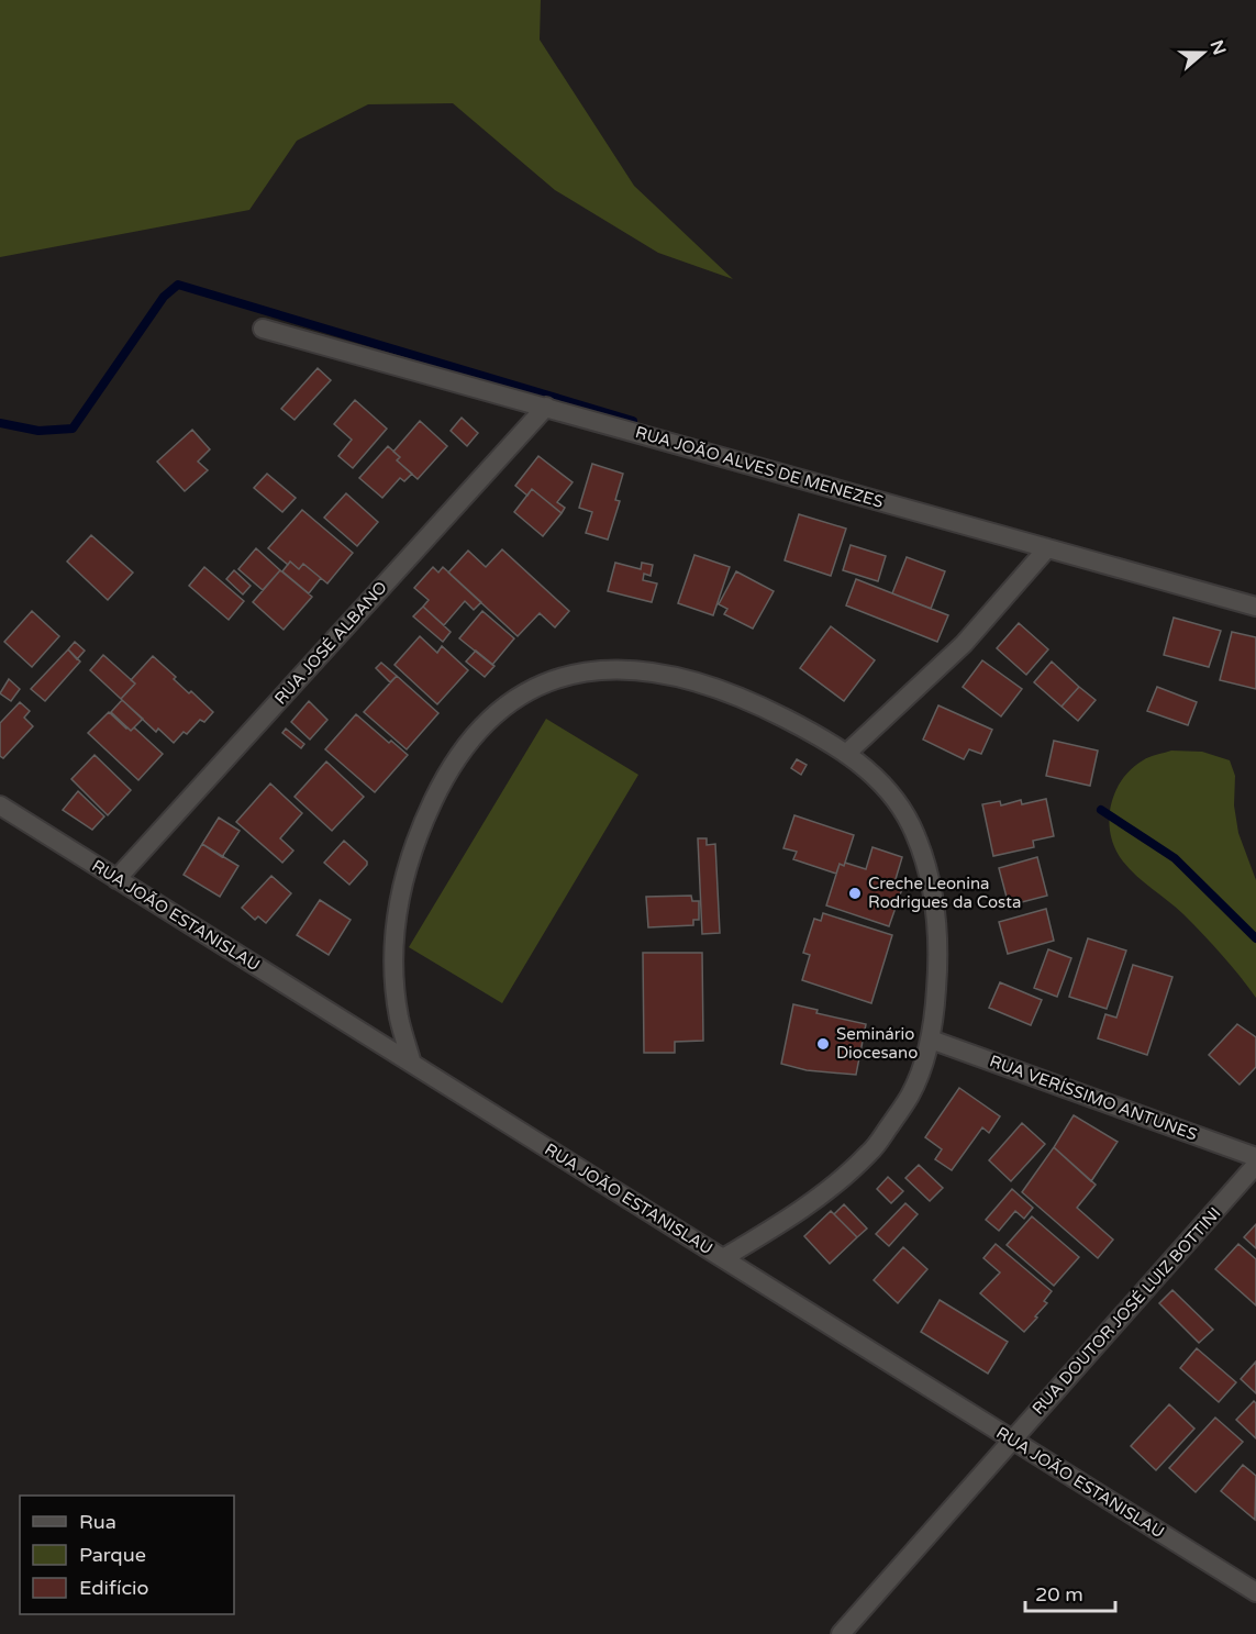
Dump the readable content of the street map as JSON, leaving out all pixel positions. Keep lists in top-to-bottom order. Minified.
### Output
{"streets":{"street":["RUA JOÃO ALVES DE MENEZES","RUA JOSÉ ALBANO","RUA JOÃO ESTANISLAU","RUA VERÍSSIMO ANTUNES","RUA DOUTOR JOSÉ LUIZ BOTTINI"]},"crossings":[["RUA JOÃO ALVES DE MENEZES","RUA JOSÉ ALBANO"],["RUA JOSÉ ALBANO","RUA JOÃO ESTANISLAU"],["RUA JOÃO ESTANISLAU","RUA DOUTOR JOSÉ LUIZ BOTTINI"]],"places":["Creche Leonina Rodrigues da Costa","Seminário Diocesano"],"legend":["Rua","Parque","Edifício"],"scale_bar":"20 m","north":"right"}
